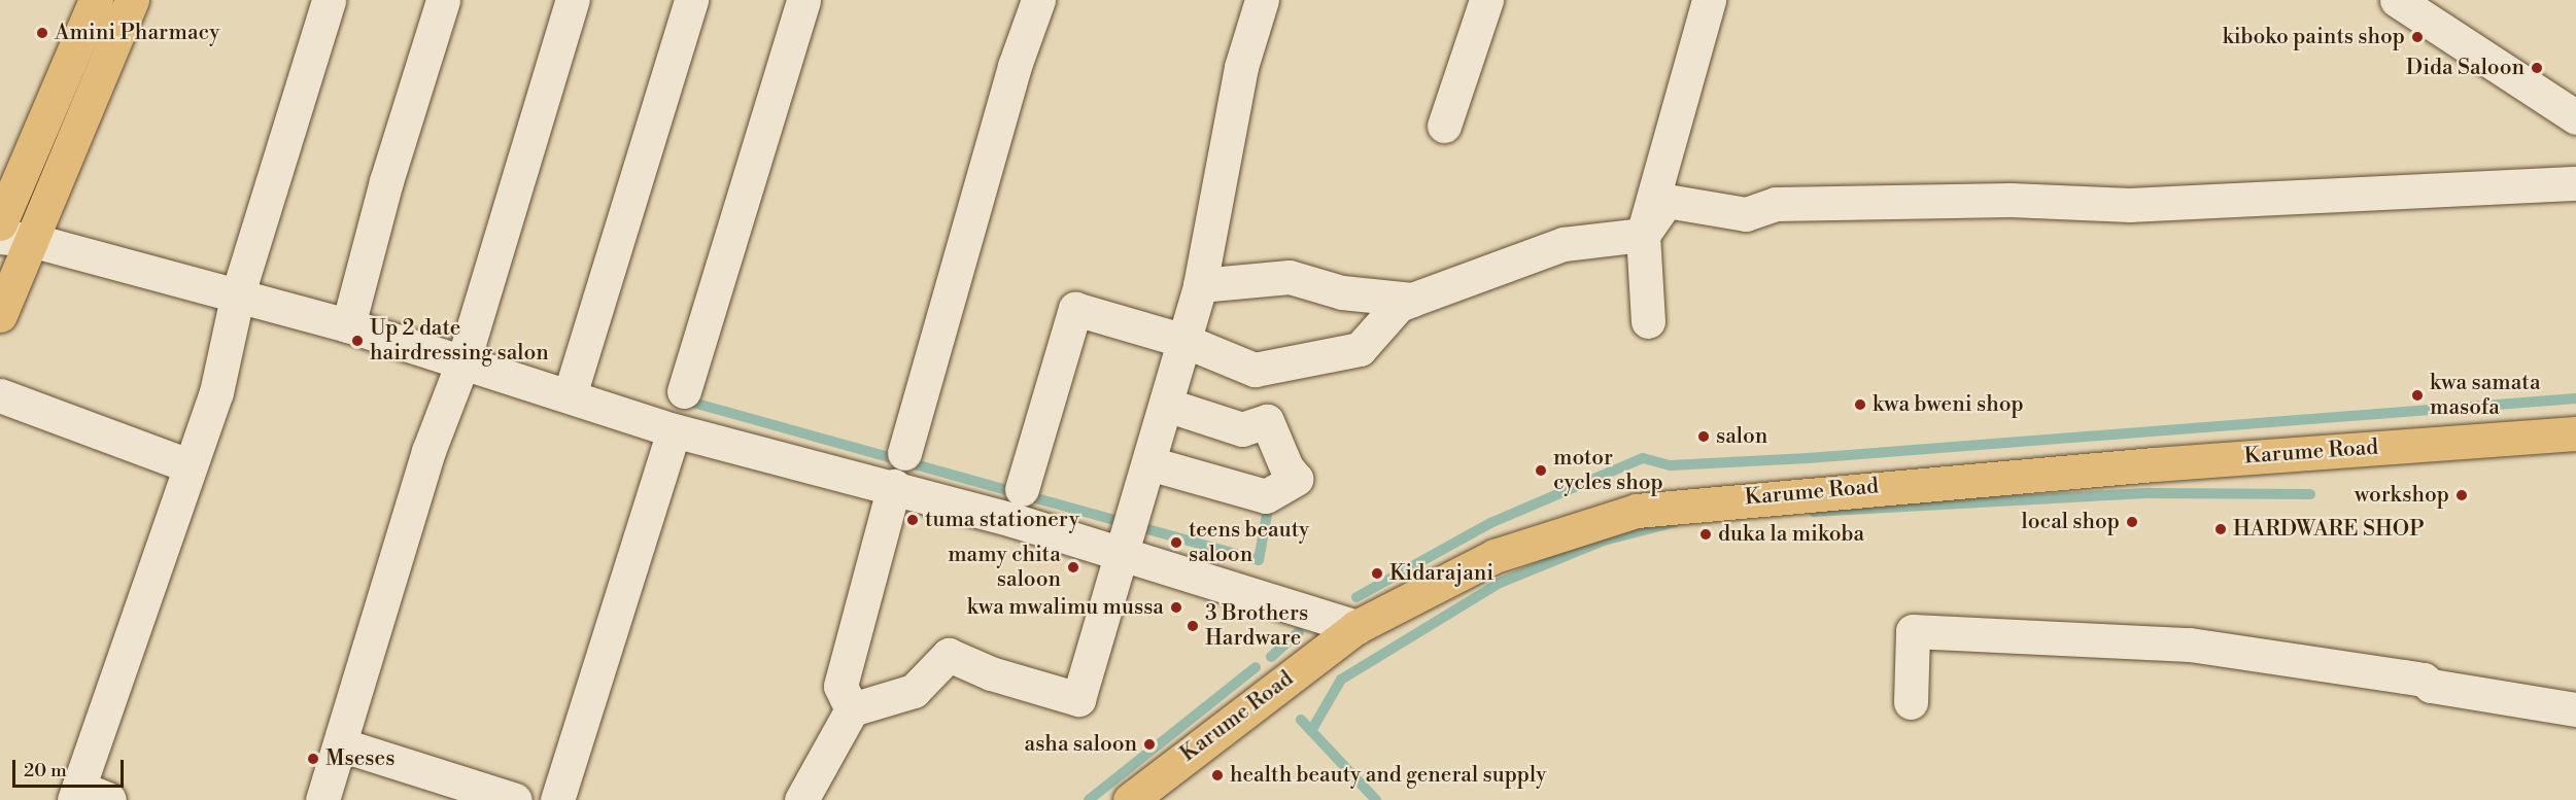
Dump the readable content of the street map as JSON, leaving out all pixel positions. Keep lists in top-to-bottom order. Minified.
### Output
{"streets":{"main road":["Karume Road"]},"places":["Amini Pharmacy","kiboko paints shop","Dida Saloon","Up 2 date hairdressing salon","kwa samata masofa","kwa bweni shop","salon","motor cycles shop","workshop","tuma stationery","local shop","HARDWARE SHOP","duka la mikoba","teens beauty saloon","mamy chita saloon","Kidarajani","kwa mwalimu mussa","3 Brothers Hardware","asha saloon","Mseses","health beauty and general supply"],"scale_bar":"20 m"}
